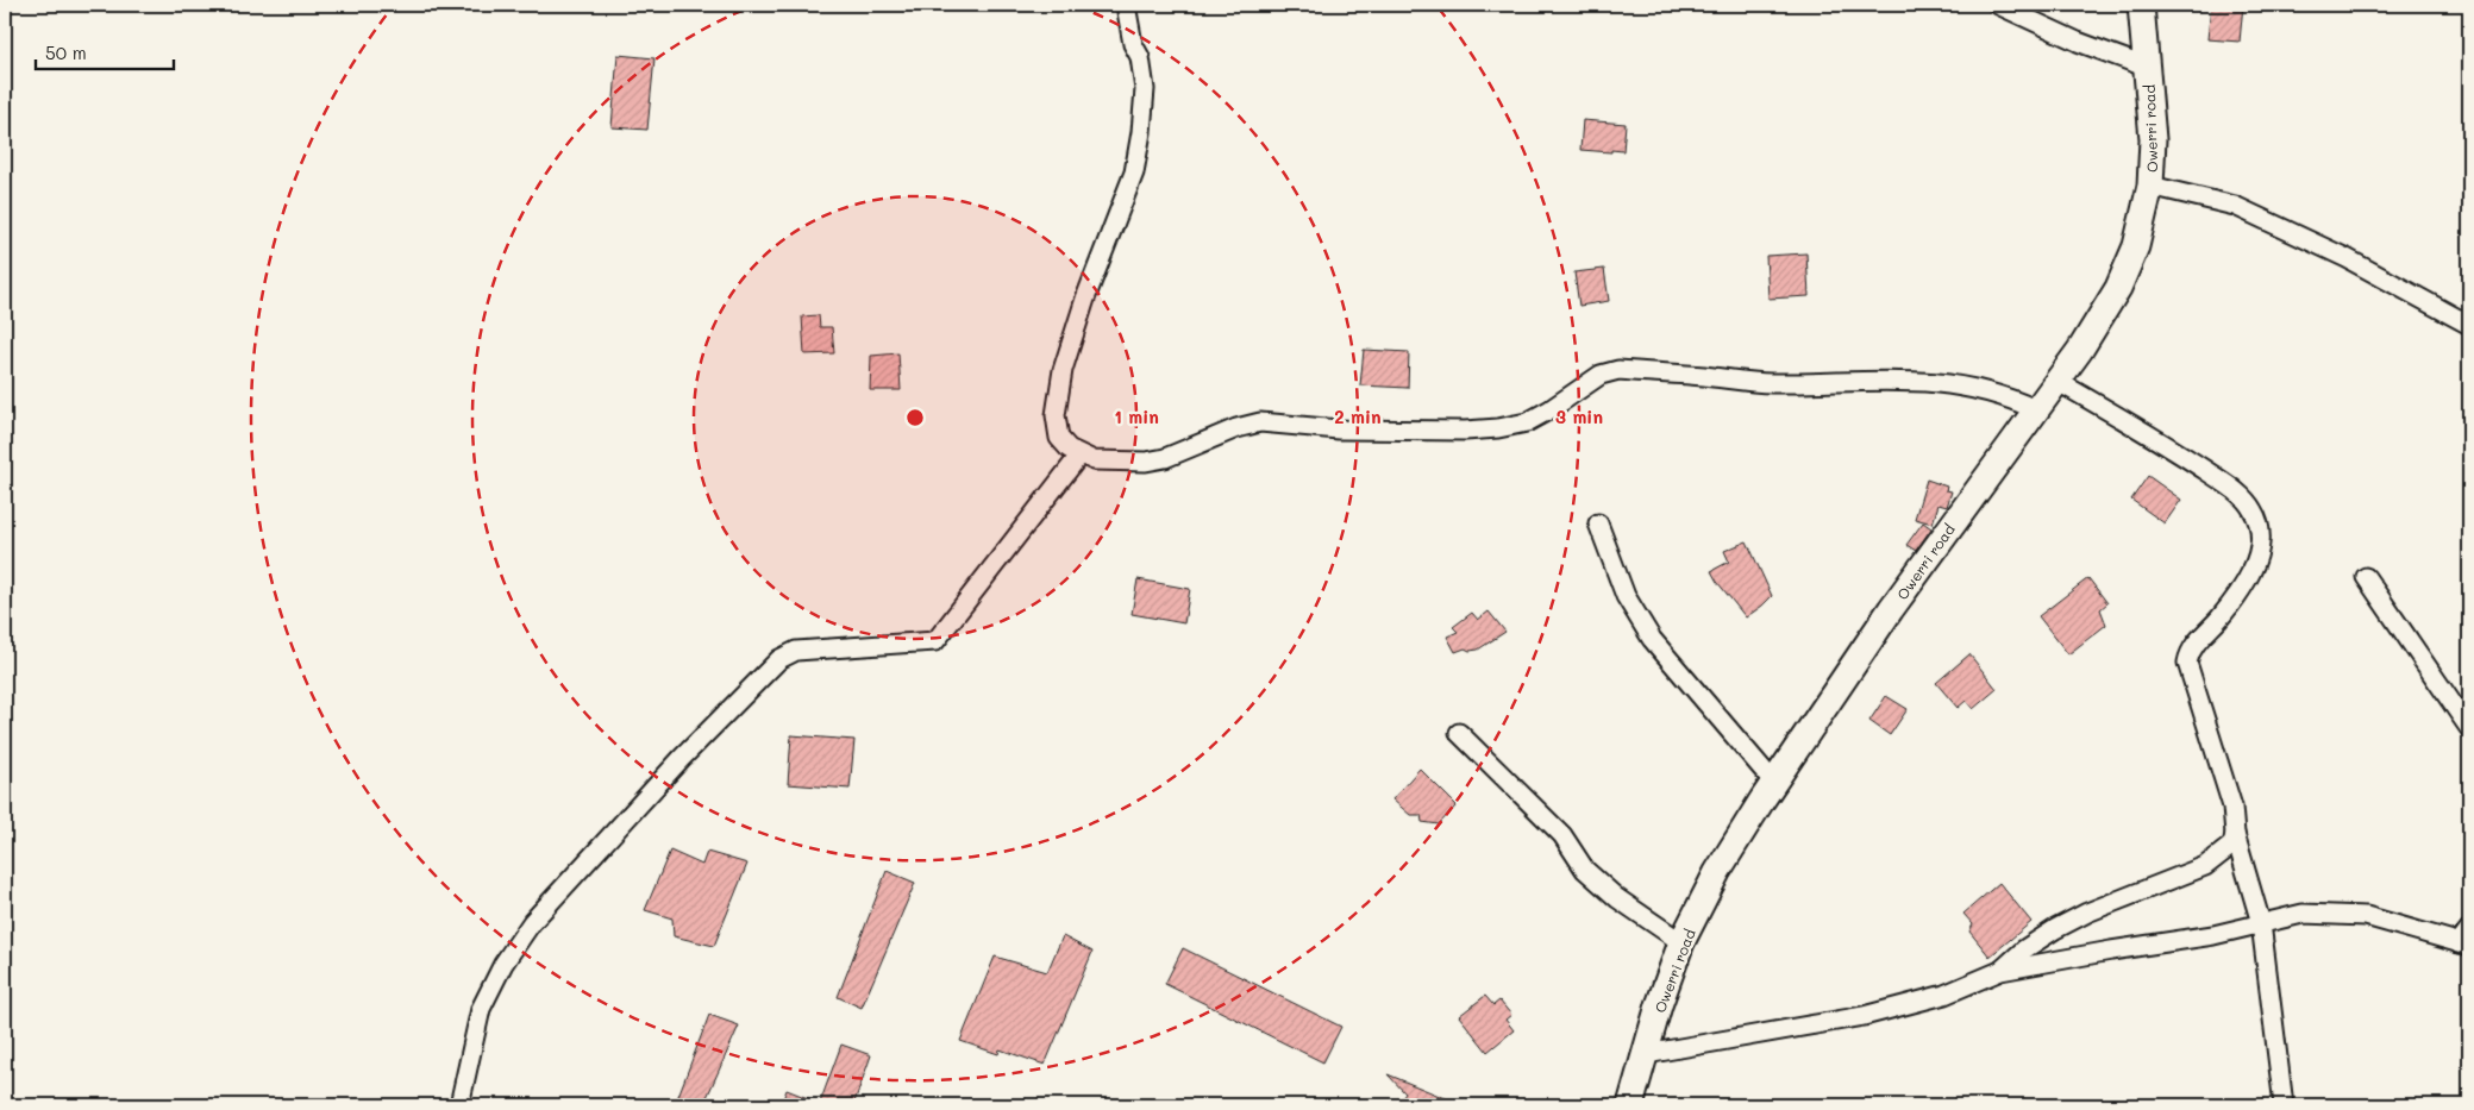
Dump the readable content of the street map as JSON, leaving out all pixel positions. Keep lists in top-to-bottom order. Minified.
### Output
{"streets":{"main road":["Owerri road"]},"scale_bar":"50 m","rings":["1 min","2 min","3 min"]}
